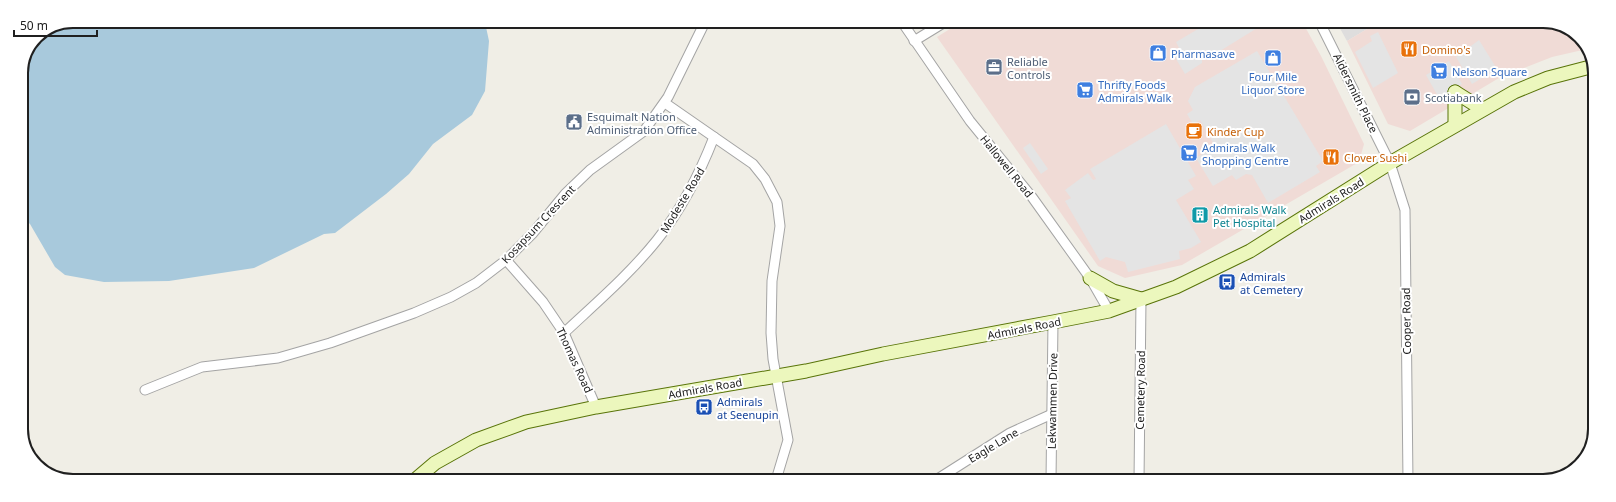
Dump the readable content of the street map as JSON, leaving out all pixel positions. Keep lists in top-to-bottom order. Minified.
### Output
{"streets":{"main road":["Admirals Road"],"street":["Aldersmith Place","Hallowell Road","Modeste Road","Kosapsum Crescent","Cooper Road","Thomas Road","Cemetery Road","Lekwammen Drive","Eagle Lane"]},"crossings":[["Aldersmith Place","Admirals Road"],["Aldersmith Place","Cooper Road"],["Hallowell Road","Admirals Road"],["Modeste Road","Thomas Road"],["Admirals Road","Cooper Road"],["Admirals Road","Thomas Road"],["Admirals Road","Cemetery Road"],["Admirals Road","Lekwammen Drive"],["Kosapsum Crescent","Thomas Road"],["Lekwammen Drive","Eagle Lane"]],"places":{"restaurant":["Domino's","Clover Sushi"],"shop":["Pharmasave","Four Mile Liquor Store"],"office":["Reliable Controls"],"supermarket":["Nelson Square","Thrifty Foods Admirals Walk","Admirals Walk Shopping Centre"],"bank":["Scotiabank"],"public building":["Esquimalt Nation Administration Office"],"cafe":["Kinder Cup"],"building":["Admirals Walk Pet Hospital"],"bus stop":["Admirals at Cemetery","Admirals at Seenupin"]},"scale_bar":"50 m"}
